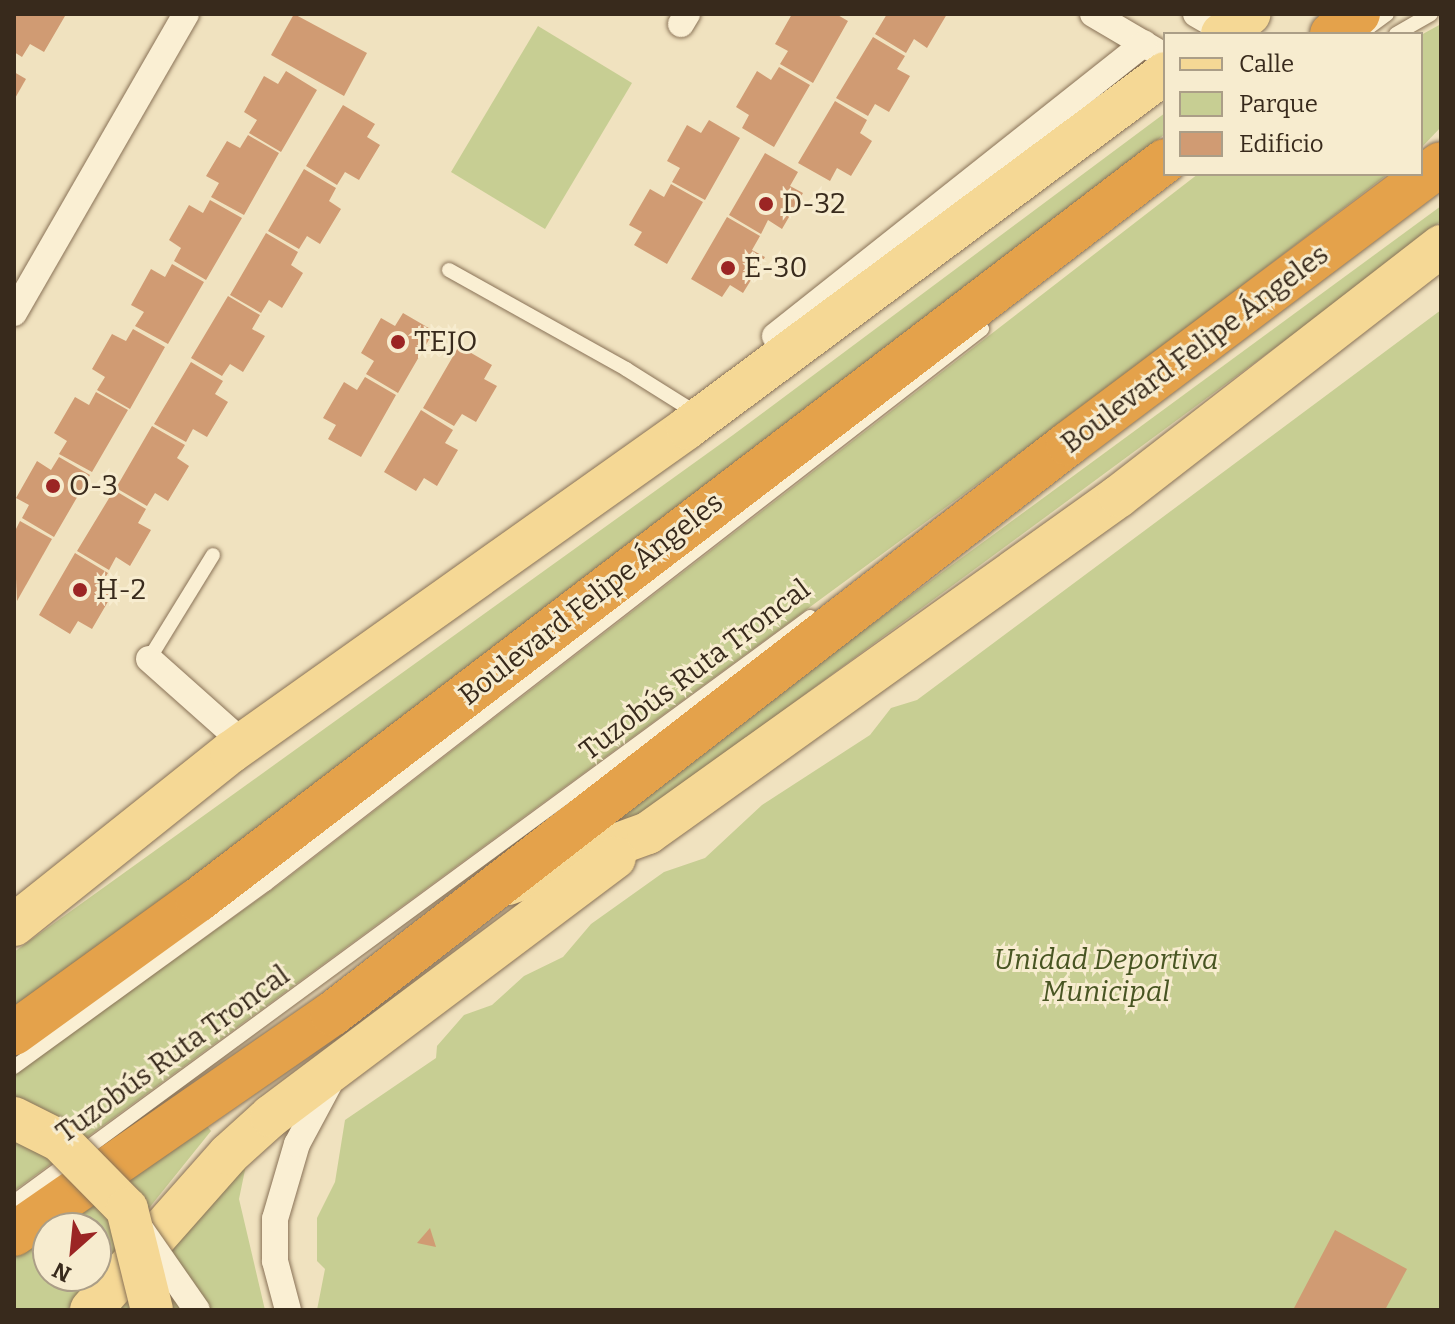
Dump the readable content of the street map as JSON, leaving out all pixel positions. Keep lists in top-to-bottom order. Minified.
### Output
{"streets":{"highway":["Boulevard Felipe Ángeles"],"lane":["Tuzobús Ruta Troncal"]},"parks":["Unidad Deportiva Municipal"],"places":["D-32","E-30","TEJO","O-3","H-2"],"legend":["Calle","Parque","Edificio"],"north":"bottom left"}
